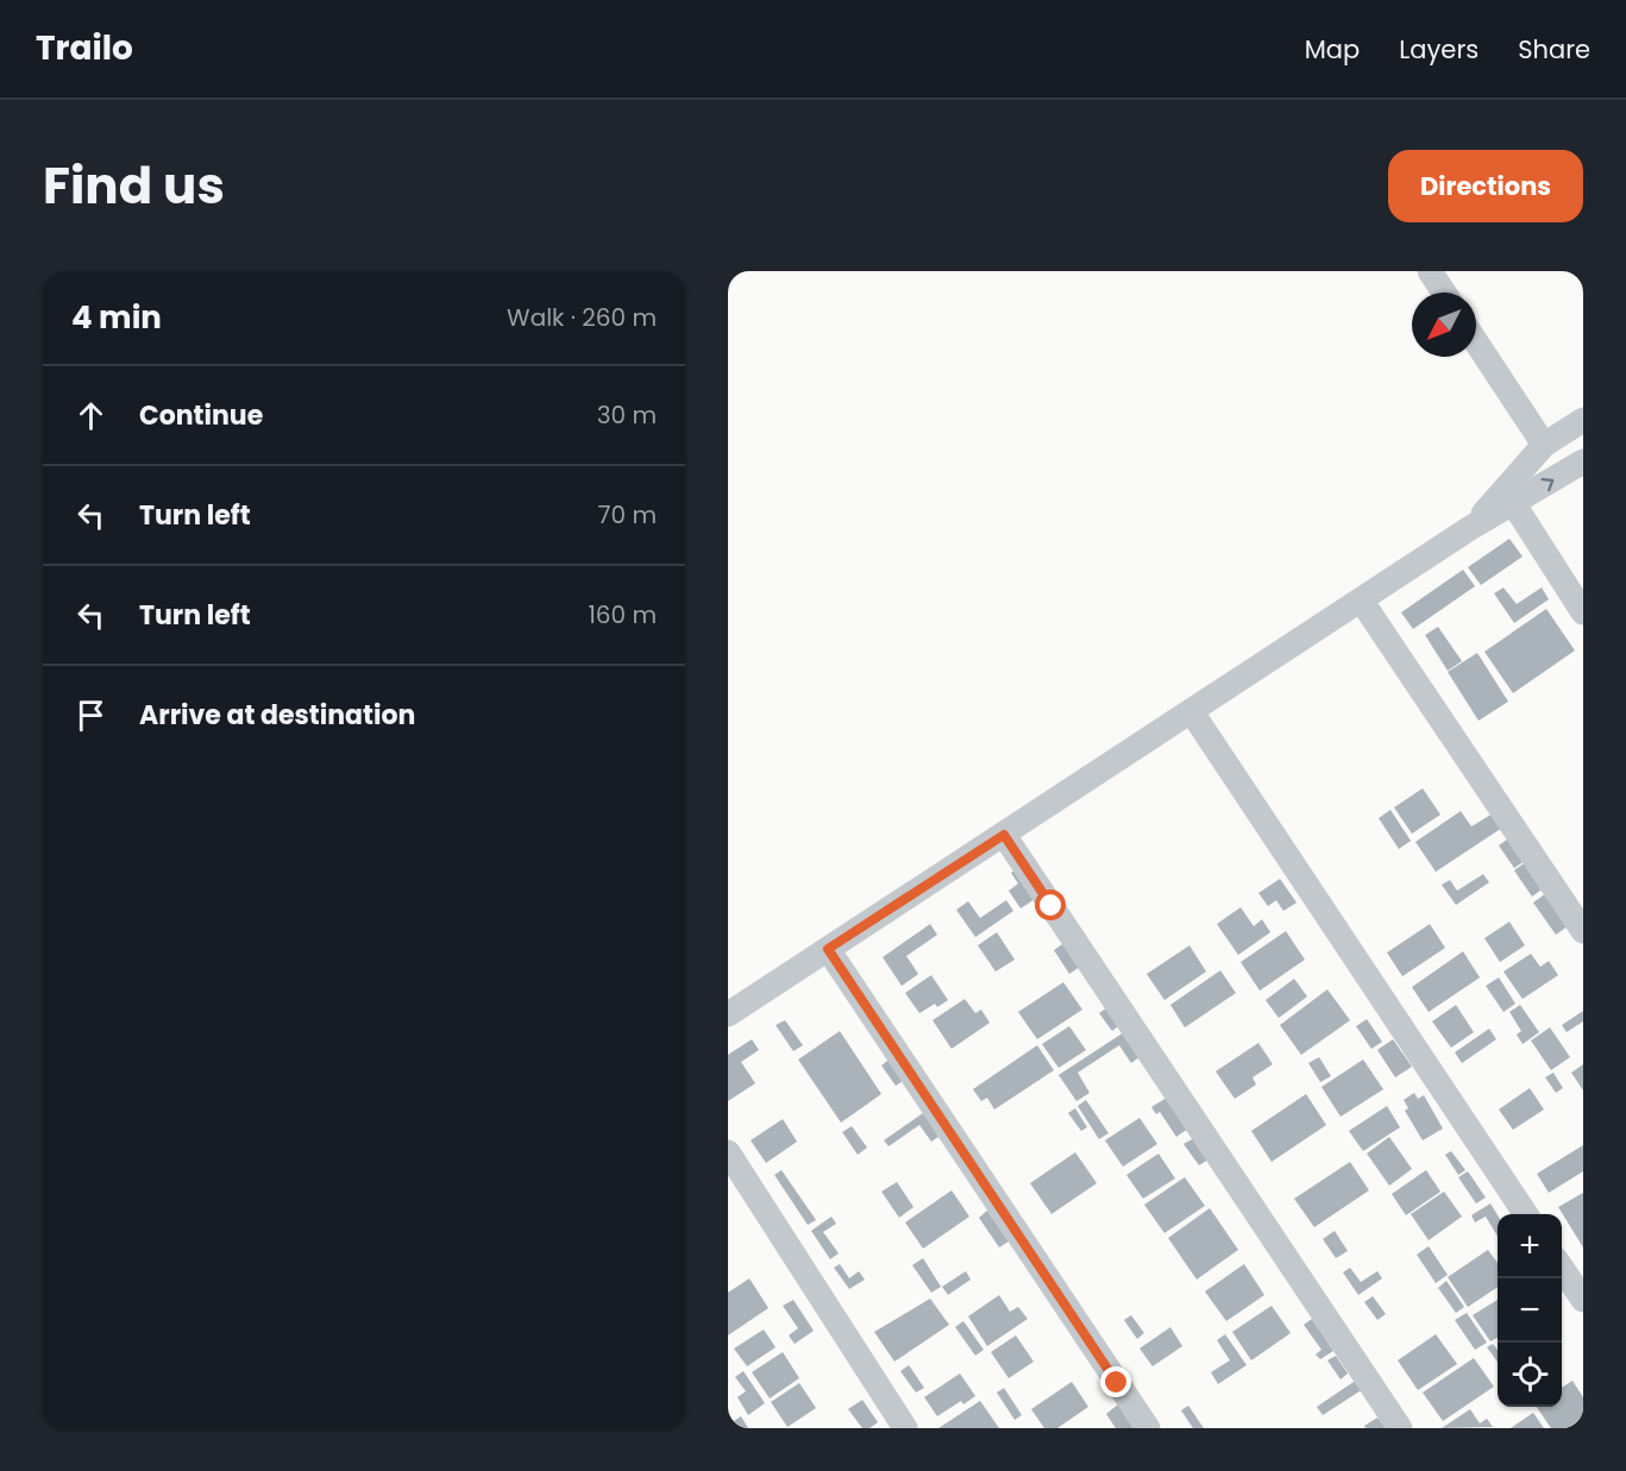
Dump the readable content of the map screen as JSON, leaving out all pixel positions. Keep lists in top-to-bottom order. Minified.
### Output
{"north":"bottom left","page":{"header":"Trailo","nav":["Map","Layers","Share"],"title":"Find us","buttons":"Directions","heading":["4 min","Walk · 260 m"],"list":[["Continue","30 m"],["Turn left","70 m"],["Turn left","160 m"],"Arrive at destination"],"map_buttons":["+","−"]}}
